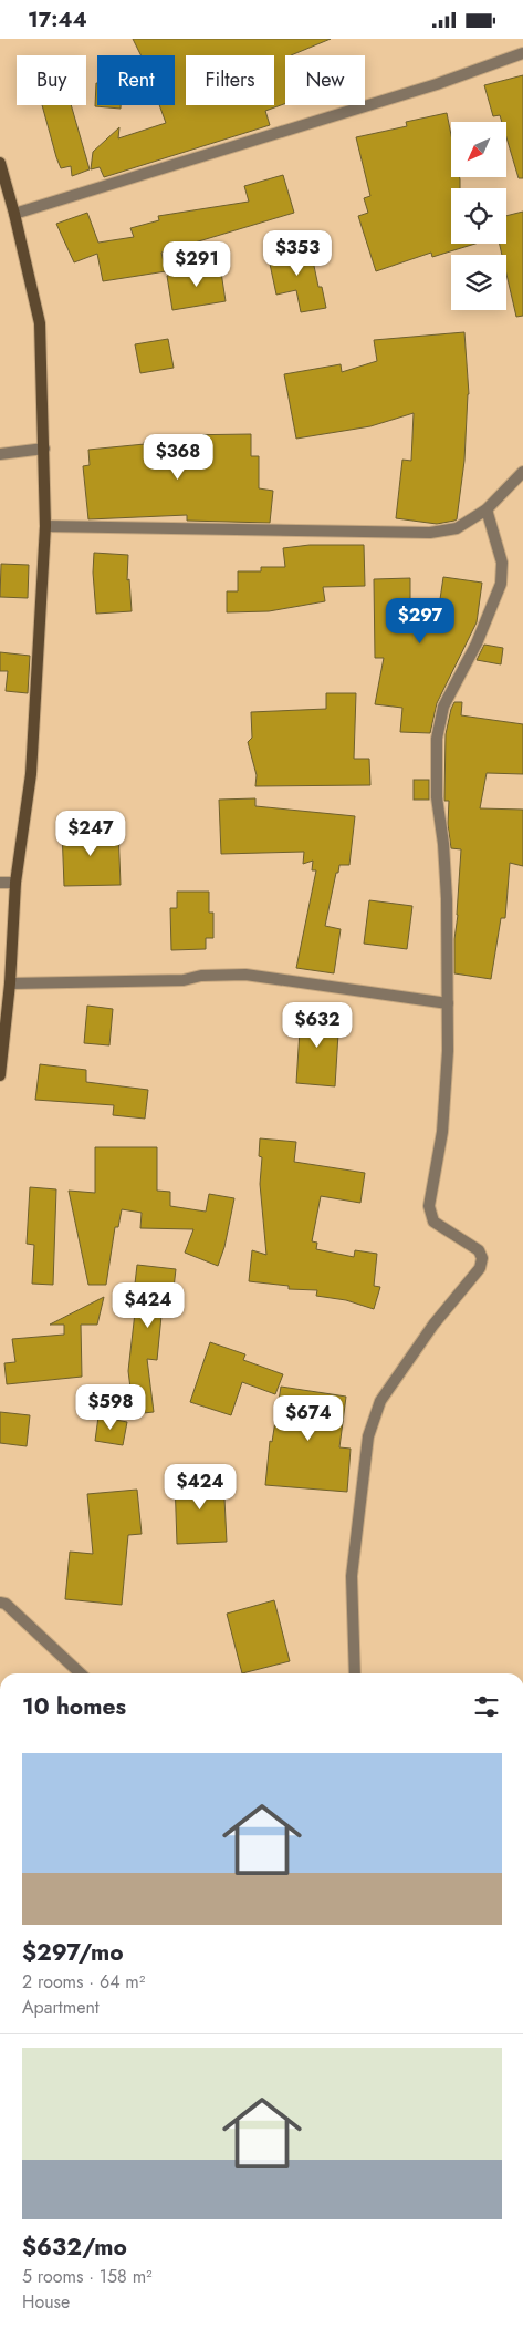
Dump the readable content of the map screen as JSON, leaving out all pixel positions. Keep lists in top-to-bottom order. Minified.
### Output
{"north":"bottom left","page":{"status":"17:44","chip":["Buy","Rent","Filters","New"],"price":["$353","$291","$368","$297","$247","$632","$424","$598","$674","$424"],"heading":"10 homes","list":[{"name":"$297/mo","note":"2 rooms · 64 m² · Apartment"},{"name":"$632/mo","note":"5 rooms · 158 m² · House"}]}}
